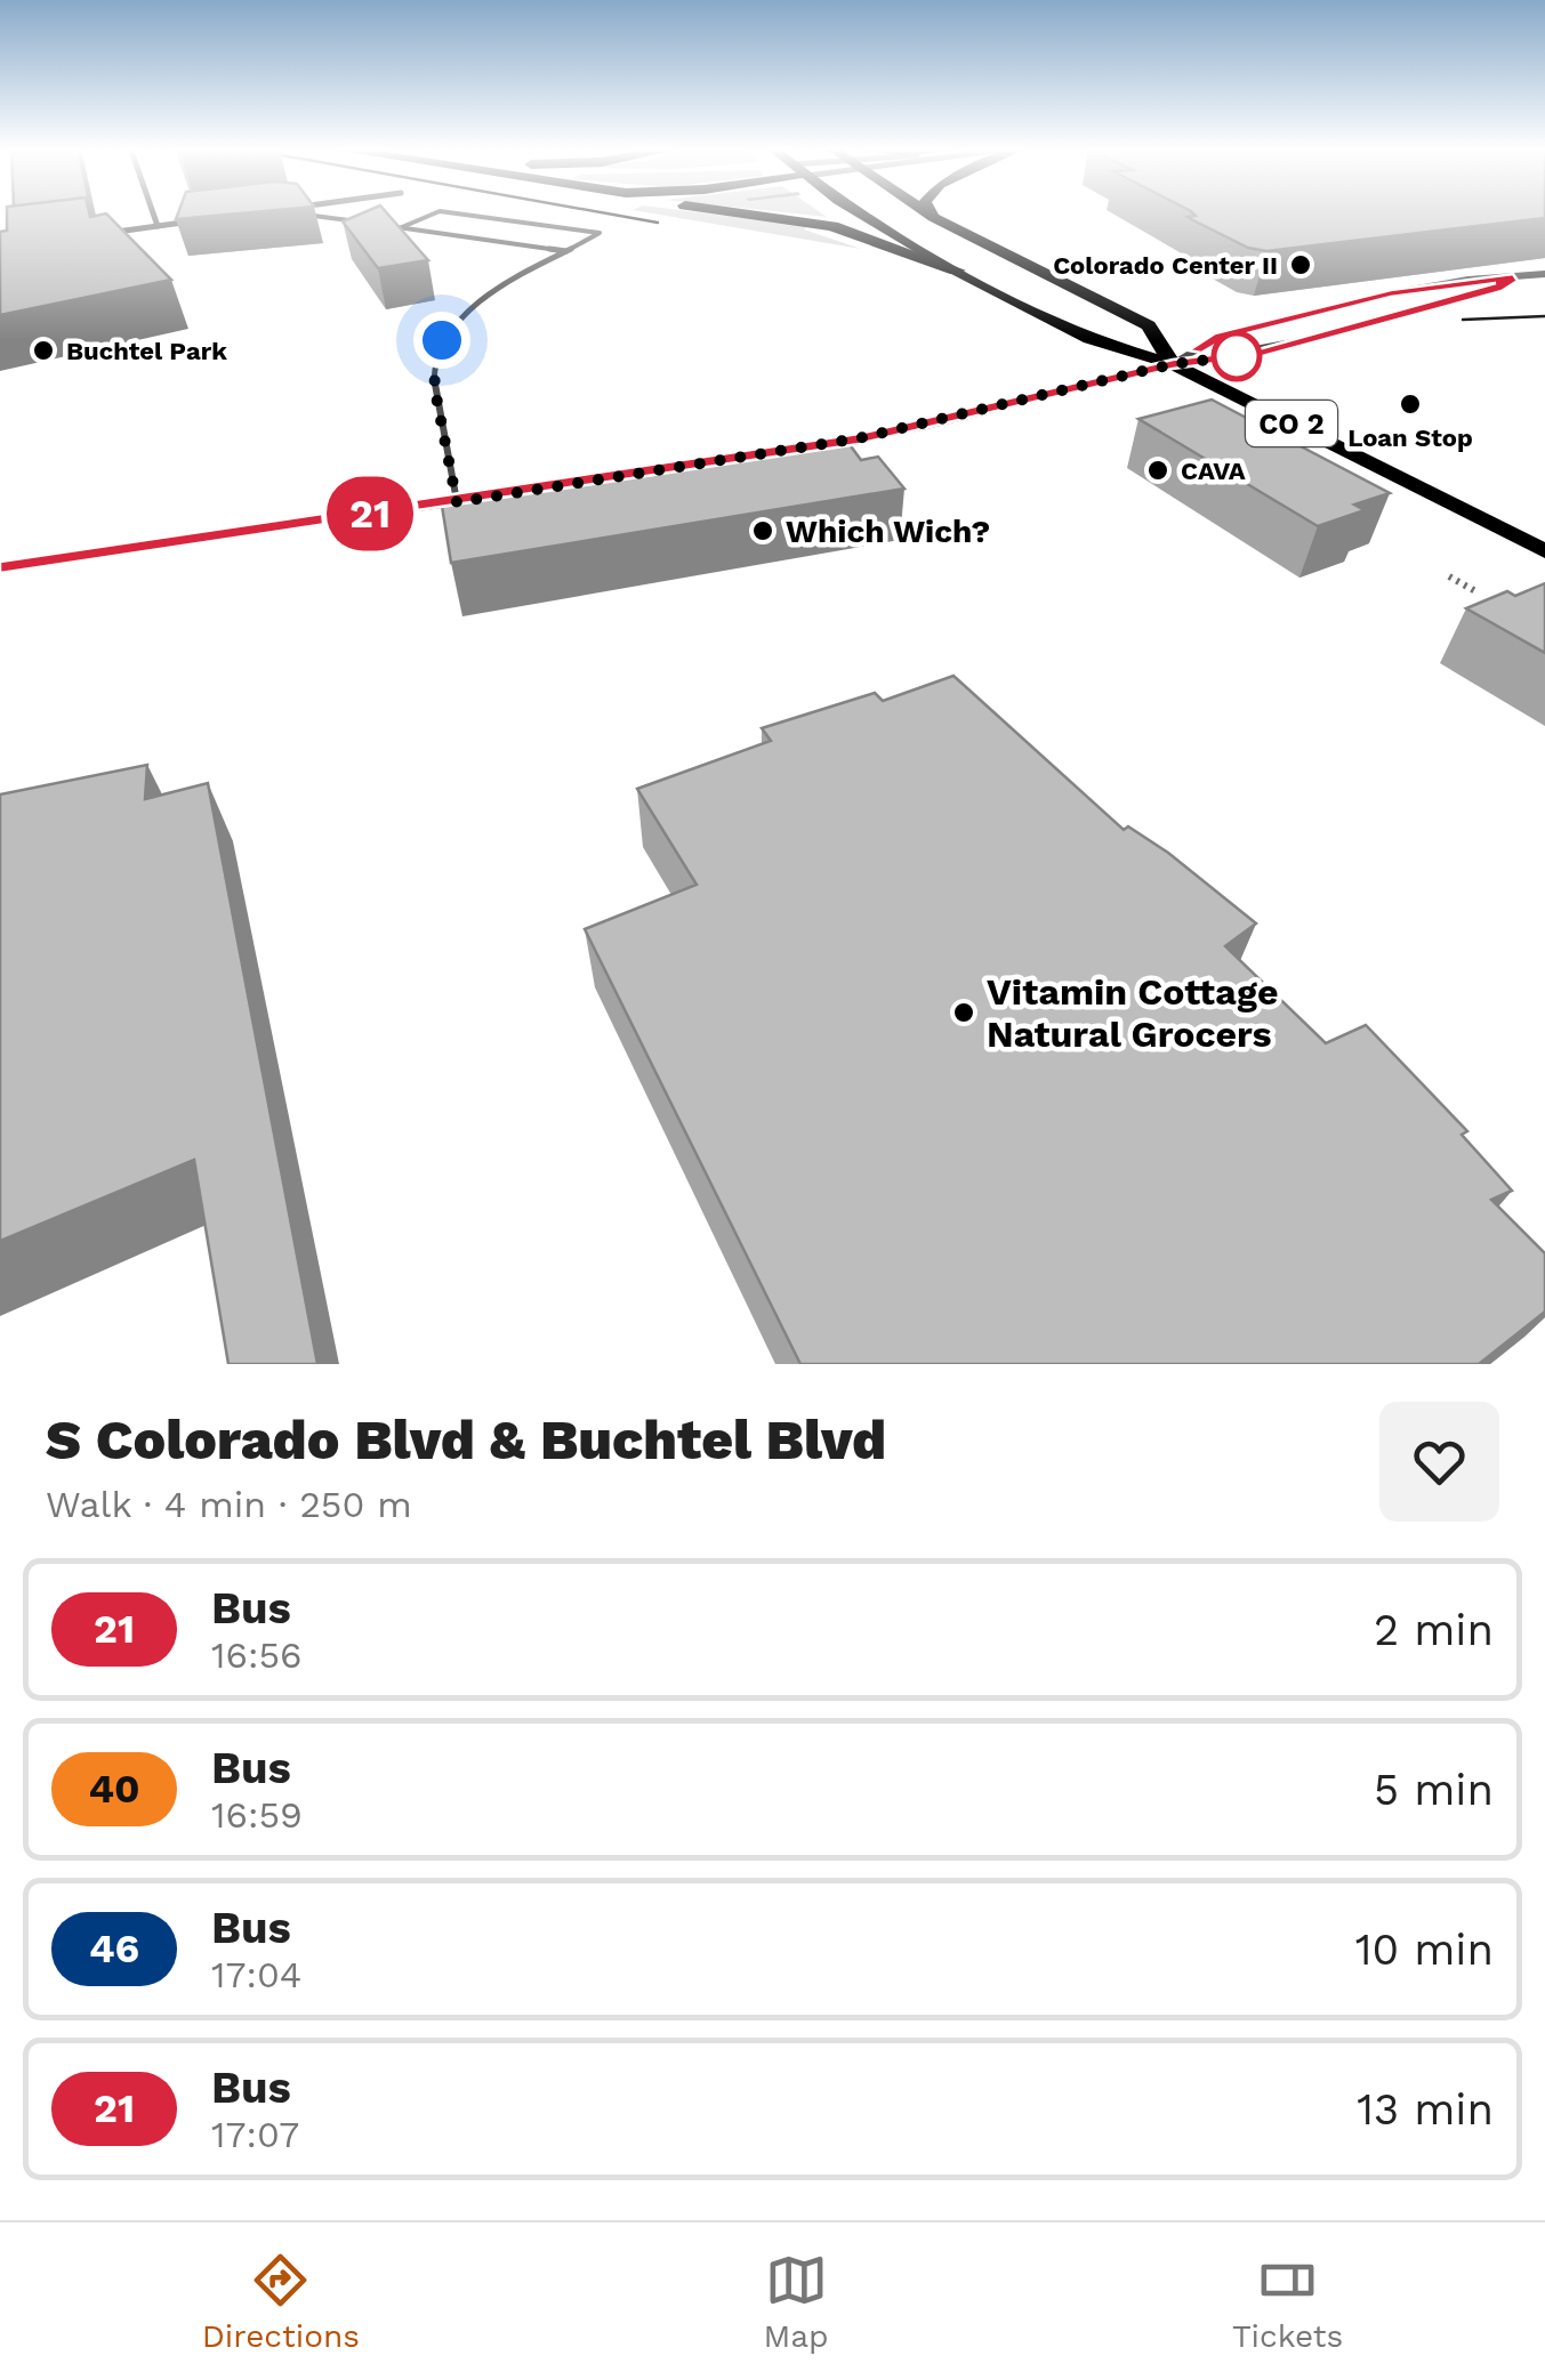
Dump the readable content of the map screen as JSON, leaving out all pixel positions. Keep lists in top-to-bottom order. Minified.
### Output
{"streets":{"main road":["CO 2"]},"places":["Colorado Center II","Buchtel Park","Loan Stop","CAVA","Which Wich?","Vitamin Cottage Natural Grocers"],"lines":["bus line 21"],"page":{"on_map":"21","heading":["S Colorado Blvd & Buchtel Blvd","Walk · 4 min · 250 m"],"list":[{"mark":"21","name":"Bus","note":"16:56","value":"2 min"},{"mark":"40","name":"Bus","note":"16:59","value":"5 min"},{"mark":"46","name":"Bus","note":"17:04","value":"10 min"},{"mark":"21","name":"Bus","note":"17:07","value":"13 min"}],"tabs":["Directions","Map","Tickets"]}}
